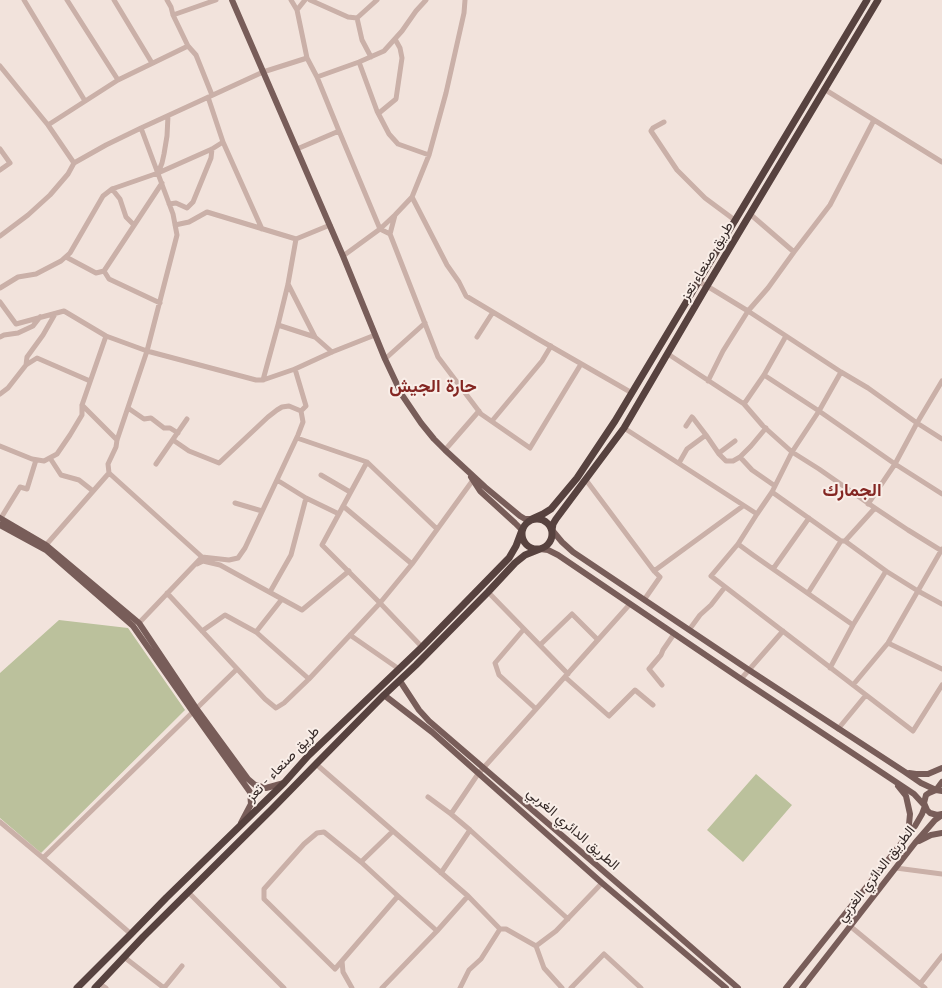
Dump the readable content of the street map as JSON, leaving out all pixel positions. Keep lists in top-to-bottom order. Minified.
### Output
{"streets":{"highway":["طريق صنعاء تعز","طريق صنعاء - تعز"],"main road":["الطريق الدائري الغربي"]},"crossings":[["طريق صنعاء تعز","طريق صنعاء - تعز"],["طريق صنعاء - تعز","الطريق الدائري الغربي"]],"districts":["حارة الجيش","الجمارك"]}
